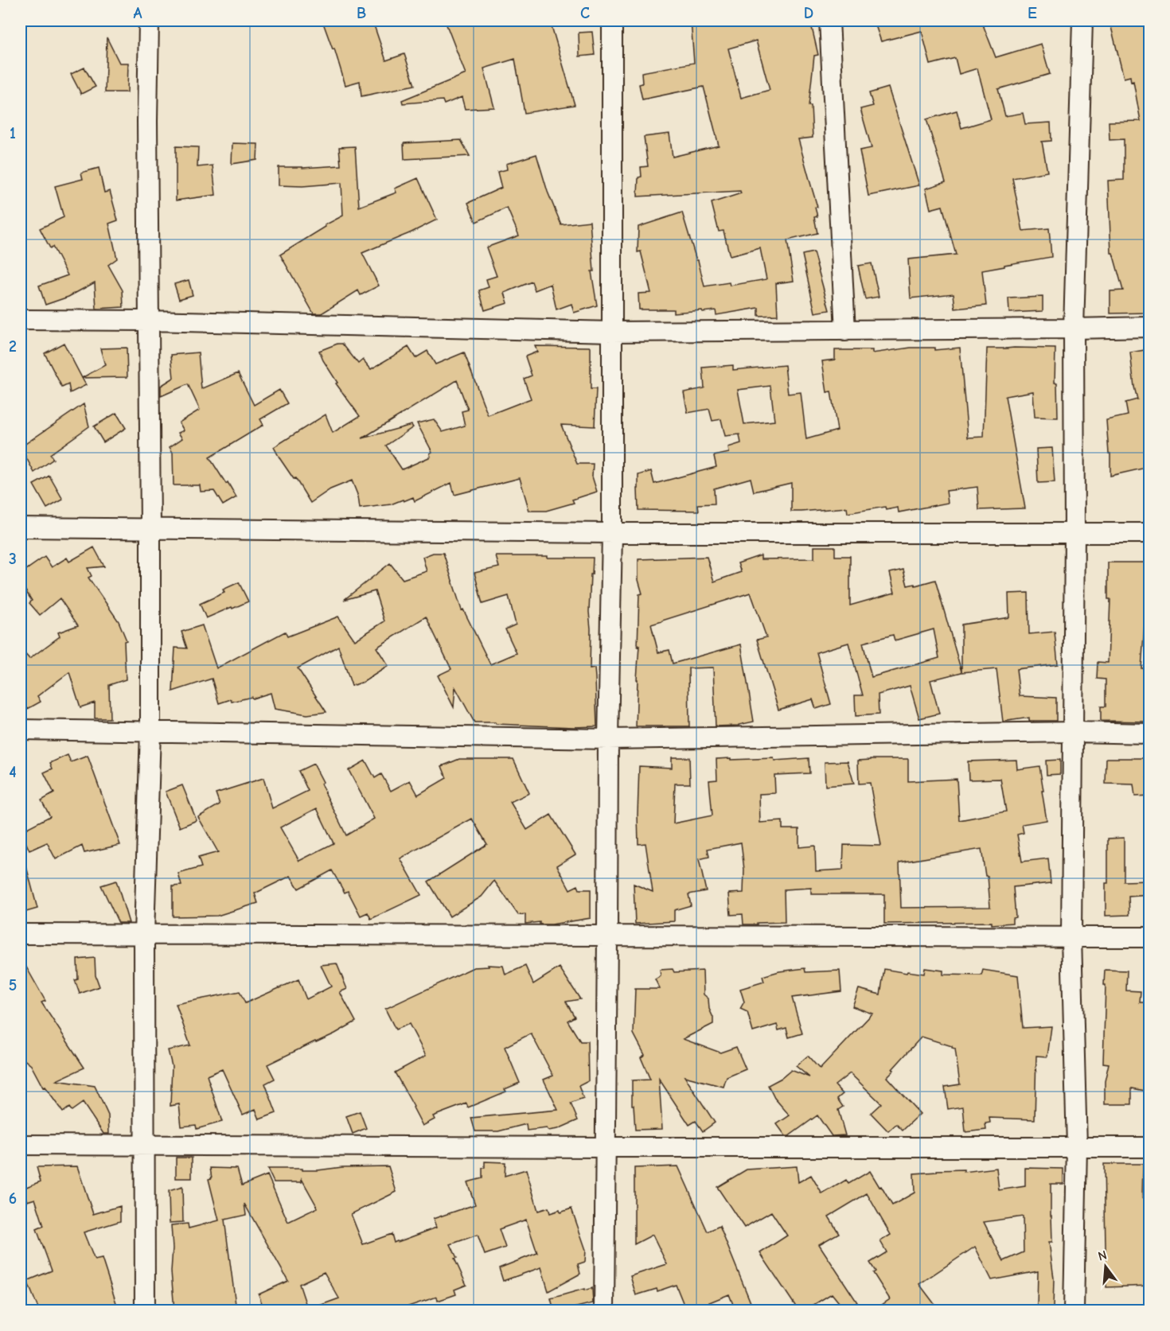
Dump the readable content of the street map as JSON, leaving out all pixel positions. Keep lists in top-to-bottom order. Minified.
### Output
{"north":"top","grid":{"columns":["A","B","C","D","E"],"rows":["1","2","3","4","5","6"]}}
